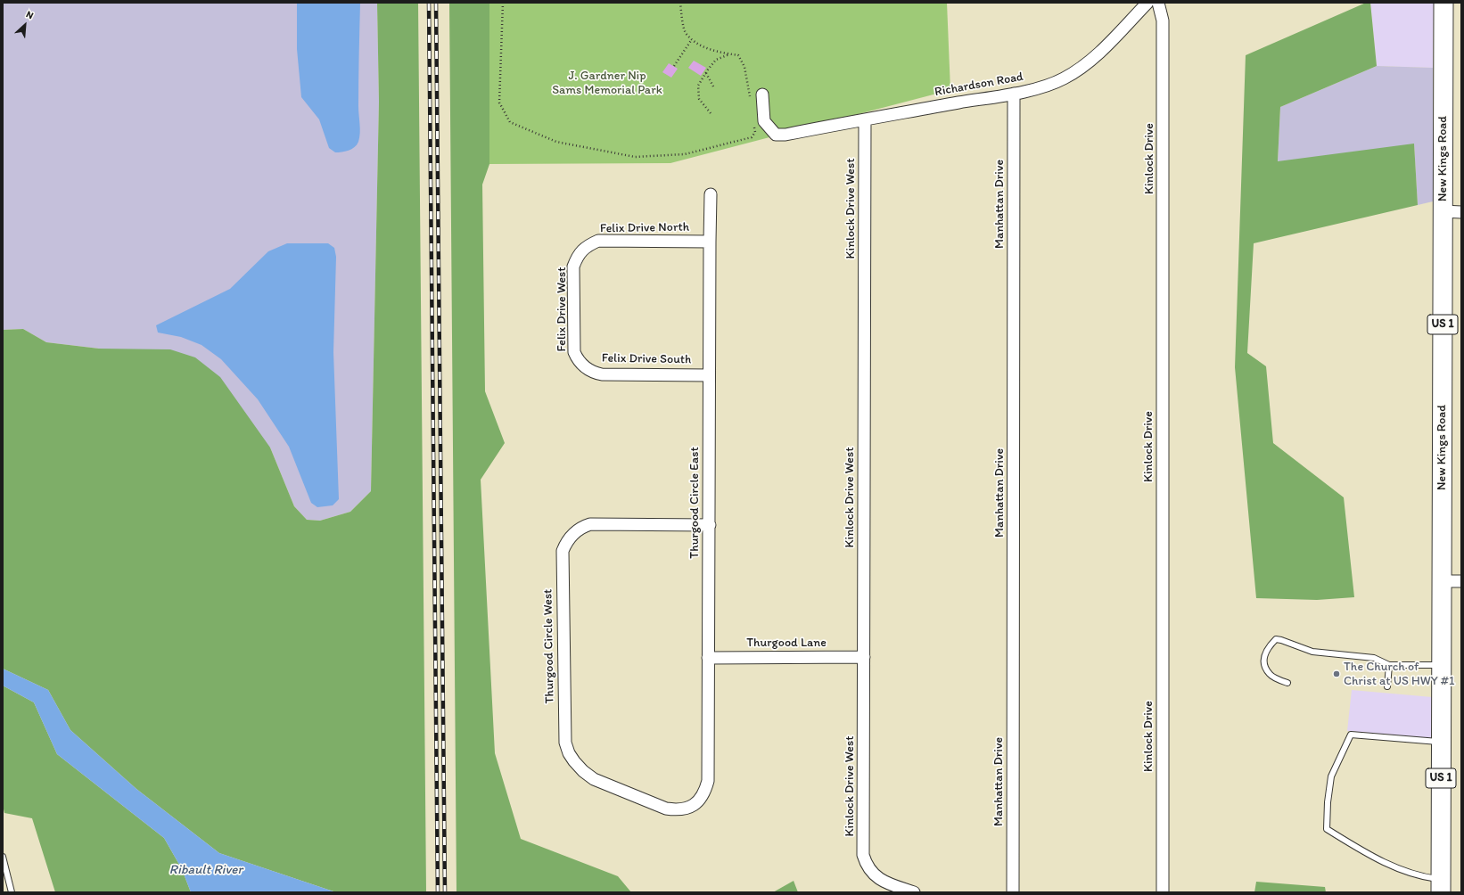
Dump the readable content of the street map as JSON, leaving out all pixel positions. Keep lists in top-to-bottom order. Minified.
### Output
{"streets":{"highway":["New Kings Road","US 1"],"street":["Richardson Road","Kinlock Drive","Manhattan Drive","Kinlock Drive West","Felix Drive North","Felix Drive West","Felix Drive South","Thurgood Circle East","Thurgood Lane","Thurgood Circle West"]},"crossings":[["Richardson Road","Manhattan Drive"],["Richardson Road","Kinlock Drive West"],["Kinlock Drive West","Thurgood Lane"],["Felix Drive North","Felix Drive West"],["Felix Drive North","Thurgood Circle East"],["Felix Drive West","Felix Drive South"],["Felix Drive South","Thurgood Circle East"],["Thurgood Circle East","Thurgood Lane"],["Thurgood Circle East","Thurgood Circle West"]],"water":["Ribault River"],"parks":["J. Gardner Nip Sams Memorial Park"],"places":["The Church of Christ at US HWY #1"],"north":"top right"}
